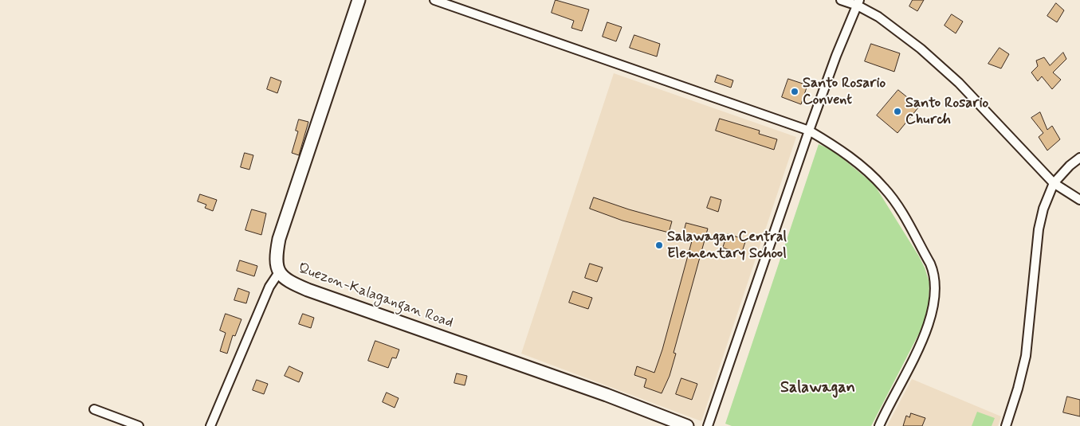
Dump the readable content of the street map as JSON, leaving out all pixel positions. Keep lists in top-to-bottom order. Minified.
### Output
{"streets":{"main road":["Quezon-Kalagangan Road"]},"districts":["Salawagan"],"places":["Santo Rosario Convent","Santo Rosario Church","Salawagan Central Elementary School"]}
